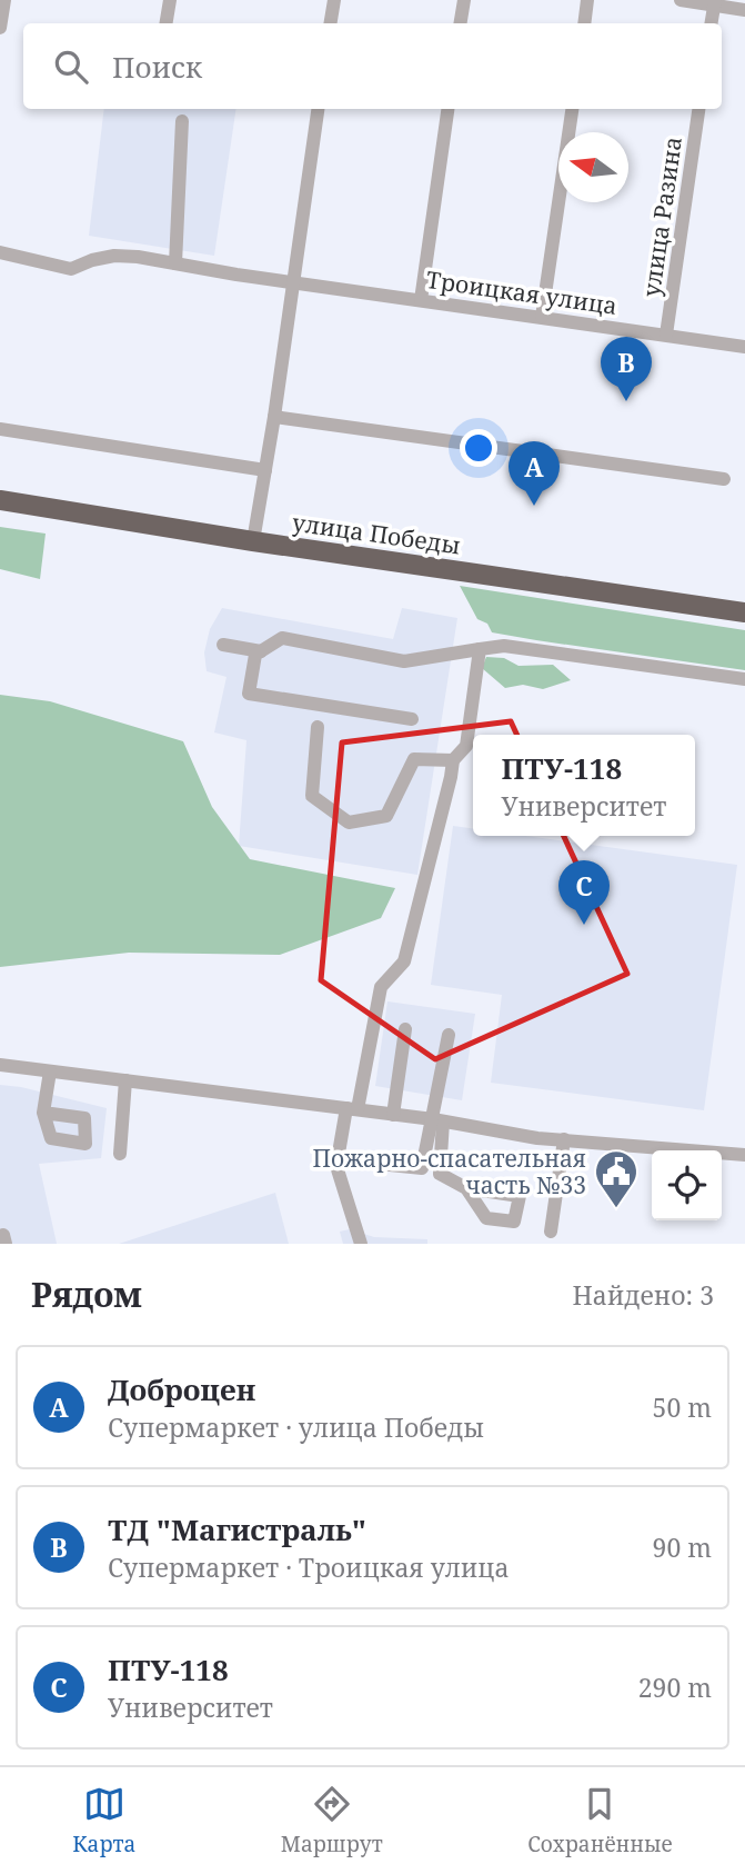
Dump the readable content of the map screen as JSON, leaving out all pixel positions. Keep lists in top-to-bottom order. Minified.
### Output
{"streets":{"highway":["улица Победы"],"street":["улица Разина","Троицкая улица"]},"crossings":[["улица Разина","Троицкая улица"]],"places":{"public building":["Пожарно-спасательная часть №33"]},"north":"left","page":{"search":"Поиск","pins":["B","A","C"],"popup":["ПТУ-118","Университет"],"heading":["Рядом","Найдено: 3"],"list":[{"mark":"A","name":"Доброцен","note":"Супермаркет · улица Победы","value":"50 m"},{"mark":"B","name":"ТД \"Магистраль\"","note":"Супермаркет · Троицкая улица","value":"90 m"},{"mark":"C","name":"ПТУ-118","note":"Университет","value":"290 m"}],"nav":["Карта","Маршрут","Сохранённые"]}}
